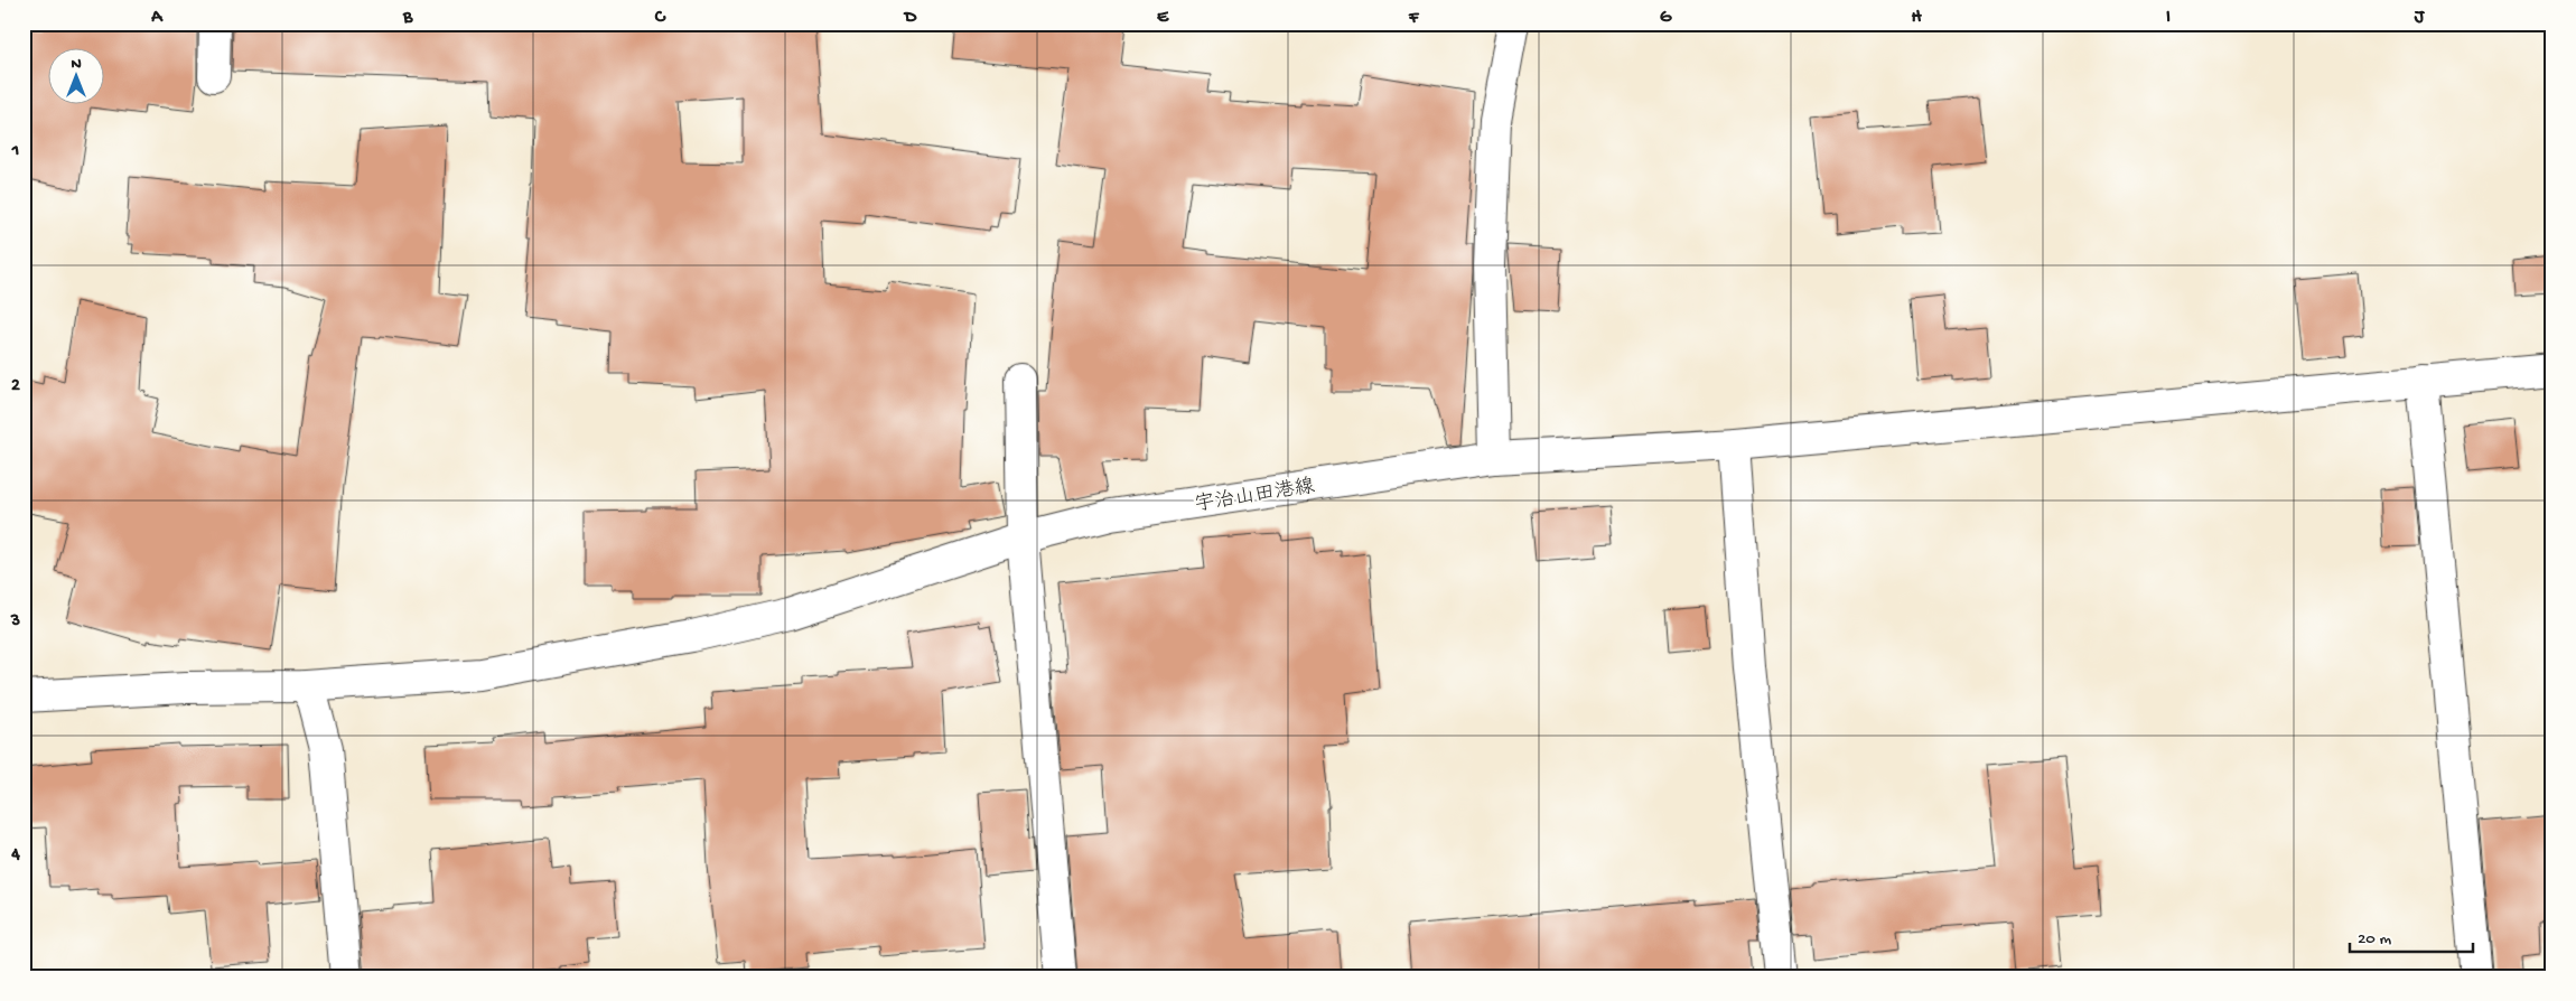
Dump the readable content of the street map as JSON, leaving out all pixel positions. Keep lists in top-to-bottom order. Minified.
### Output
{"streets":{"street":["宇治山田港線"]},"scale_bar":"20 m","north":"top","grid":{"columns":["A","B","C","D","E","F","G","H","I","J"],"rows":["1","2","3","4"]}}
